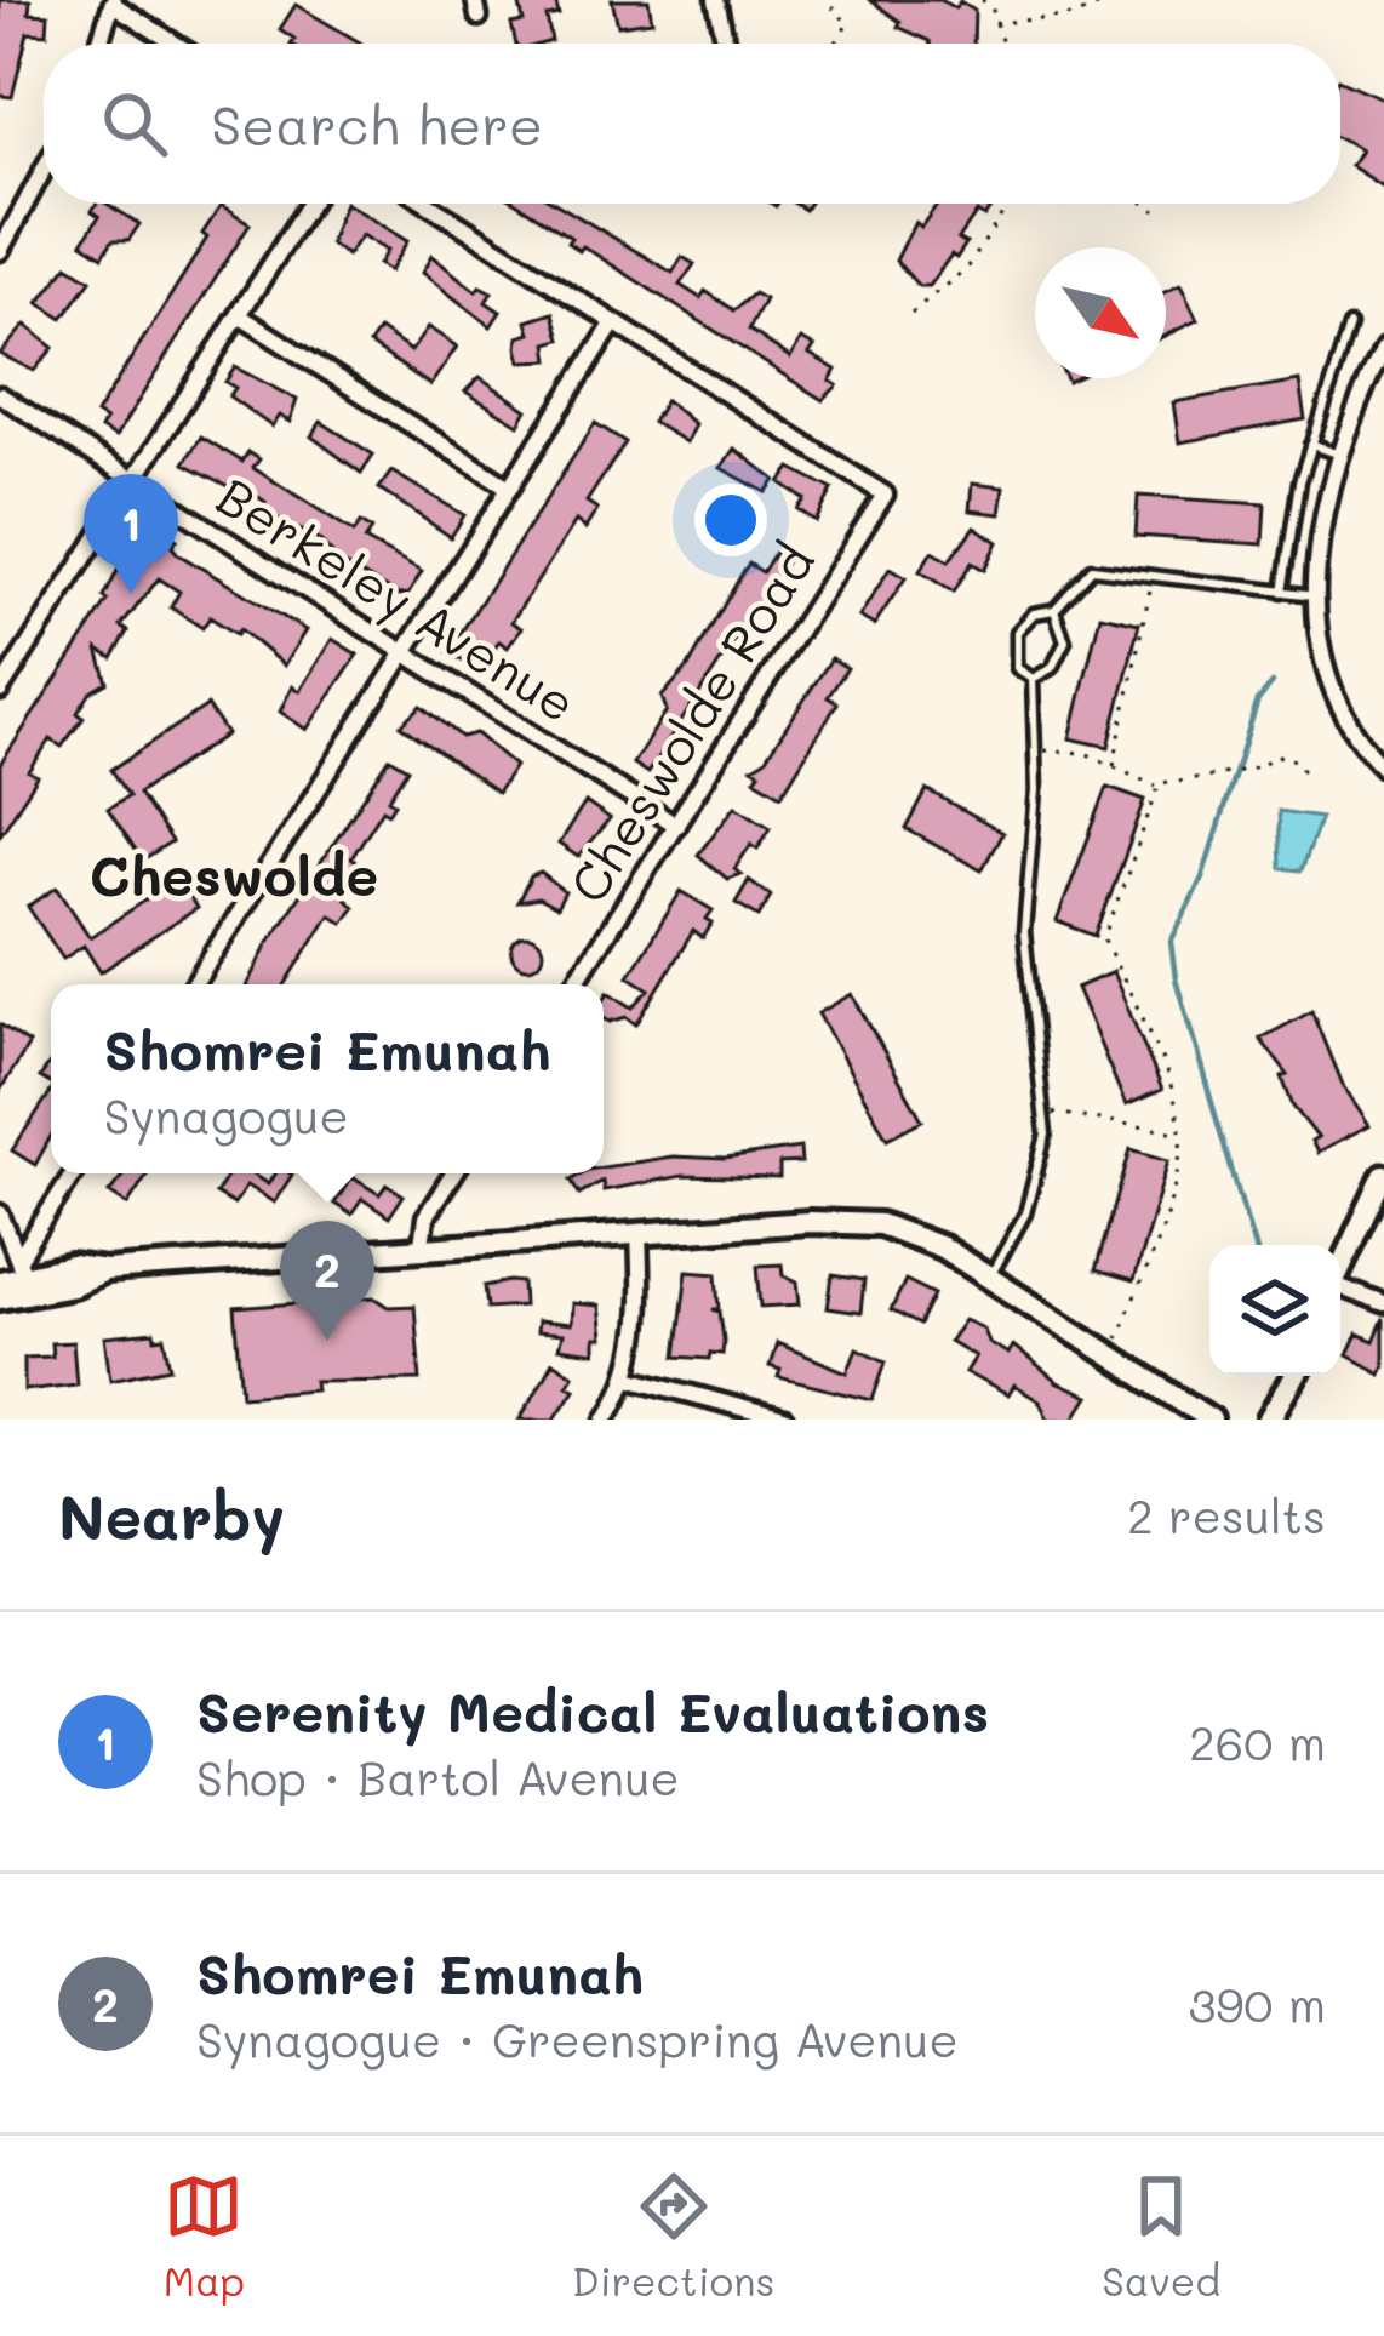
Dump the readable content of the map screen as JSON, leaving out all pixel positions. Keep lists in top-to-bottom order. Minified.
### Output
{"streets":{"street":["Berkeley Avenue","Cheswolde Road"]},"crossings":[["Berkeley Avenue","Cheswolde Road"]],"districts":["Cheswolde"],"north":"bottom right","page":{"search":"Search here","pins":["1","2"],"popup":["Shomrei Emunah","Synagogue"],"heading":["Nearby","2 results"],"list":[{"mark":"1","name":"Serenity Medical Evaluations","note":"Shop · Bartol Avenue","value":"260 m"},{"mark":"2","name":"Shomrei Emunah","note":"Synagogue · Greenspring Avenue","value":"390 m"}],"nav":["Map","Directions","Saved"]}}
